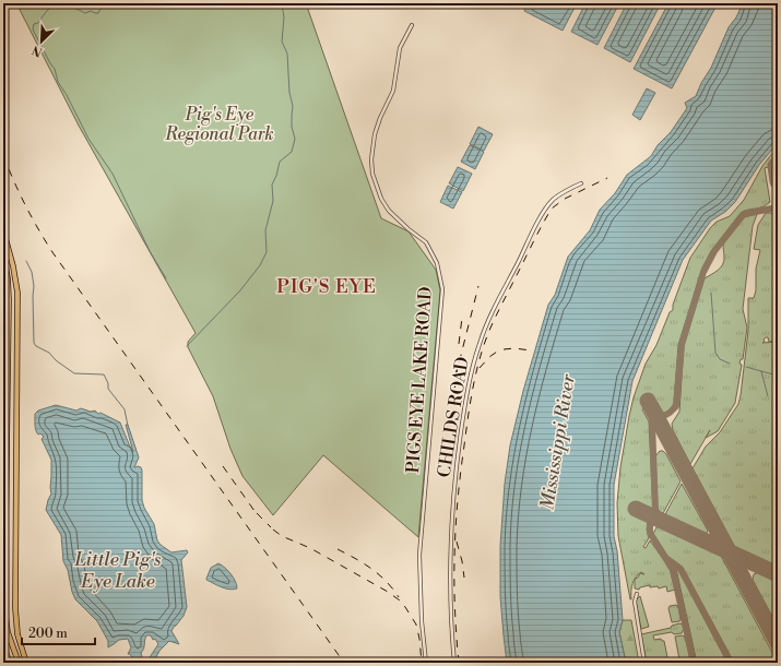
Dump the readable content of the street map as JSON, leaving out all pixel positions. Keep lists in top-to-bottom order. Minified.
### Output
{"streets":{"street":["PIGS EYE LAKE ROAD","CHILDS ROAD"]},"districts":["PIG'S EYE"],"water":["Mississippi River","Little Pig's Eye Lake"],"parks":["Pig's Eye Regional Park"],"scale_bar":"200 m","north":"bottom left"}
